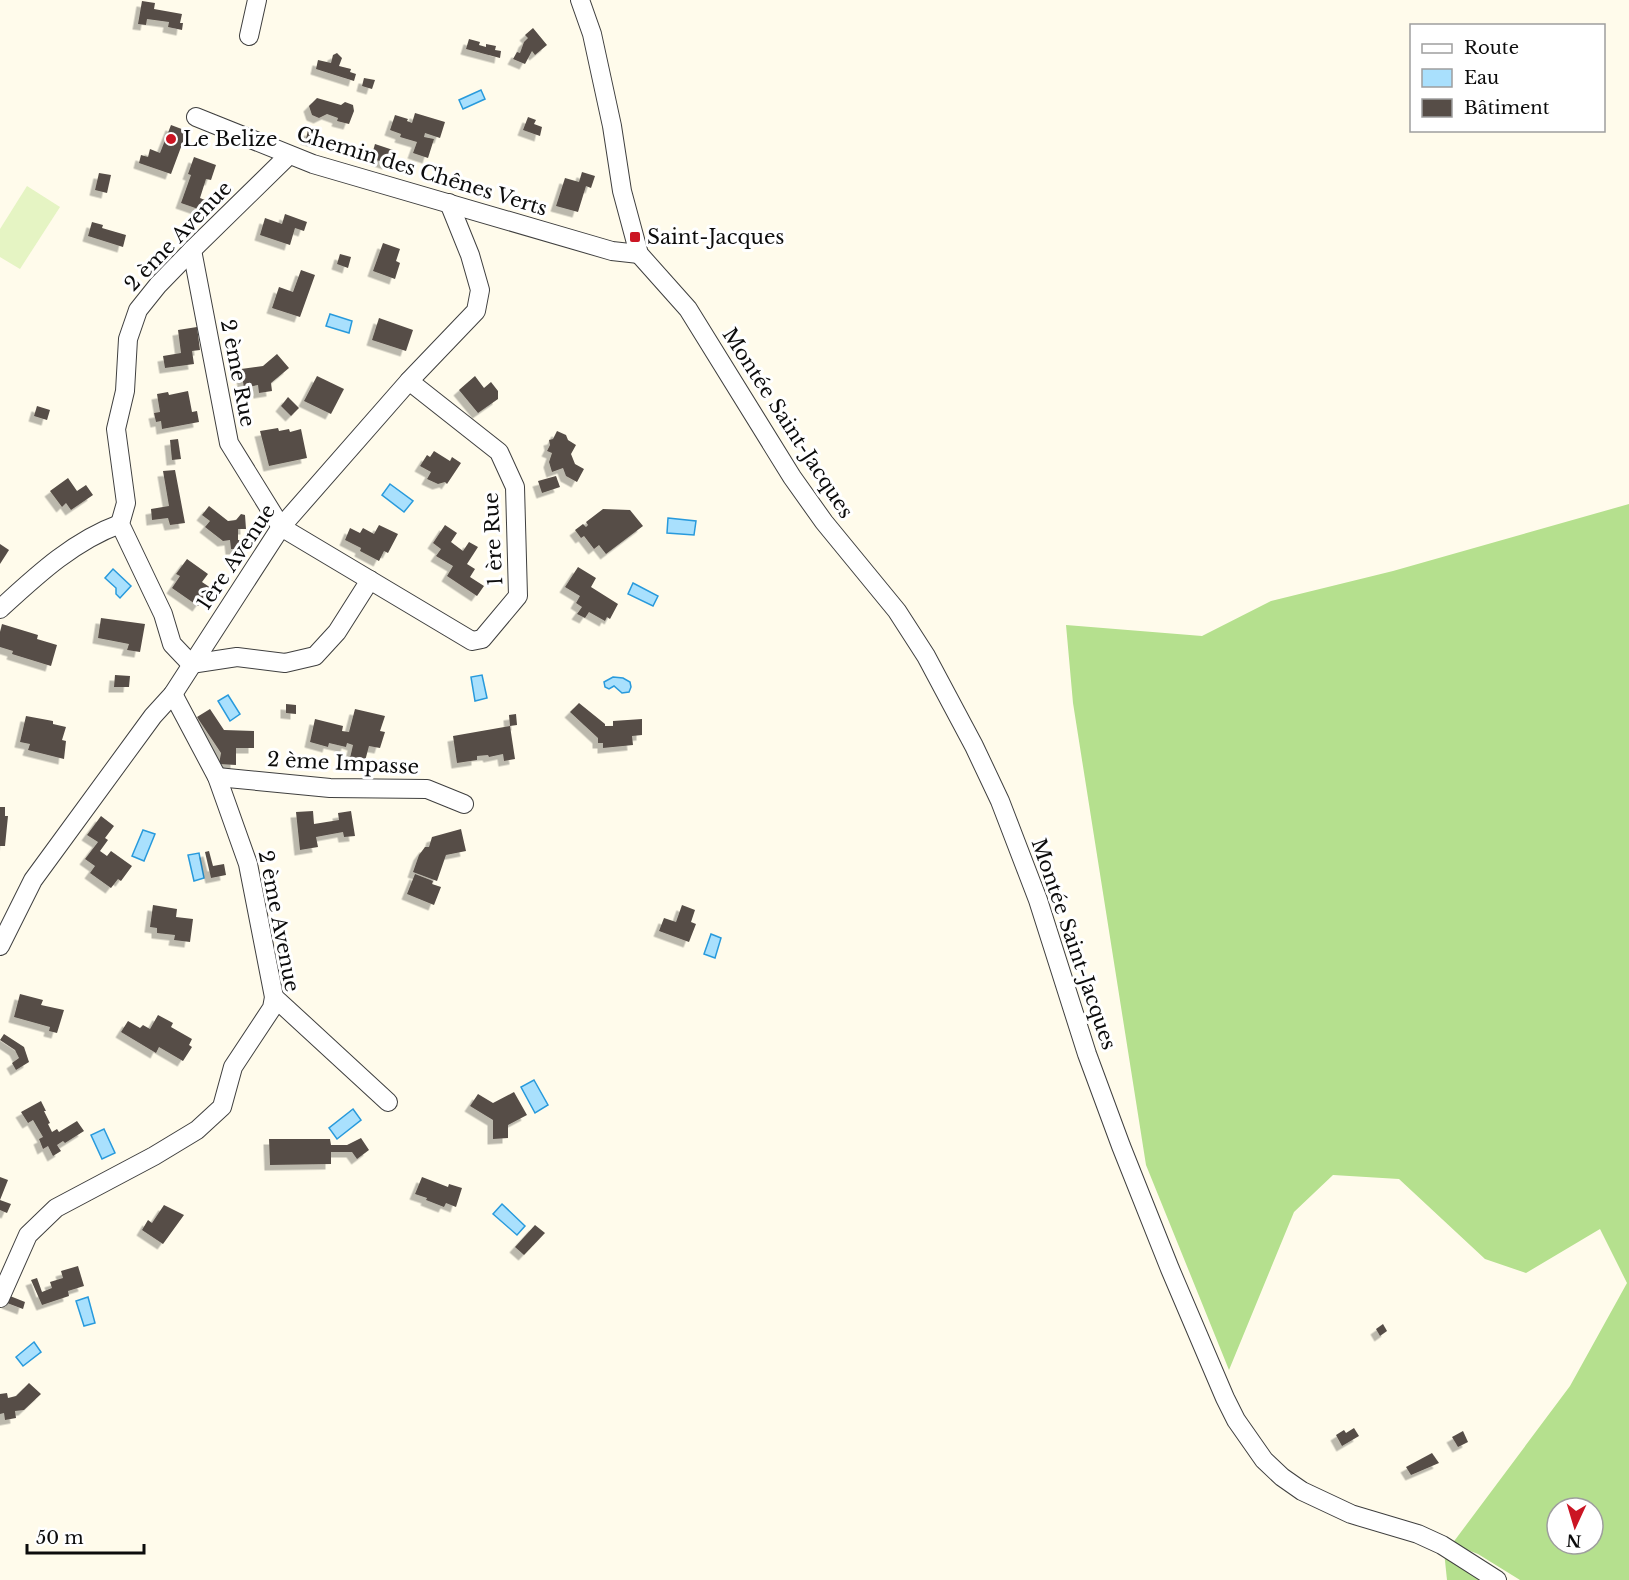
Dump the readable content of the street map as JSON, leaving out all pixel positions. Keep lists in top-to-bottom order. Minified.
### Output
{"streets":{"street":["Chemin des Chênes Verts","2 ème Avenue","2 ème Rue","Montée Saint-Jacques","1 ère Rue","1ère Avenue","2 ème Impasse"]},"crossings":[["Chemin des Chênes Verts","2 ème Avenue"],["Chemin des Chênes Verts","Montée Saint-Jacques"],["Chemin des Chênes Verts","1ère Avenue"],["2 ème Avenue","2 ème Rue"],["2 ème Avenue","1ère Avenue"],["2 ème Avenue","2 ème Impasse"],["2 ème Rue","1 ère Rue"],["2 ème Rue","1ère Avenue"],["1 ère Rue","1ère Avenue"]],"places":{"other":["Le Belize"],"transit":["Saint-Jacques"]},"legend":["Route","Eau","Bâtiment"],"scale_bar":"50 m","north":"bottom"}
